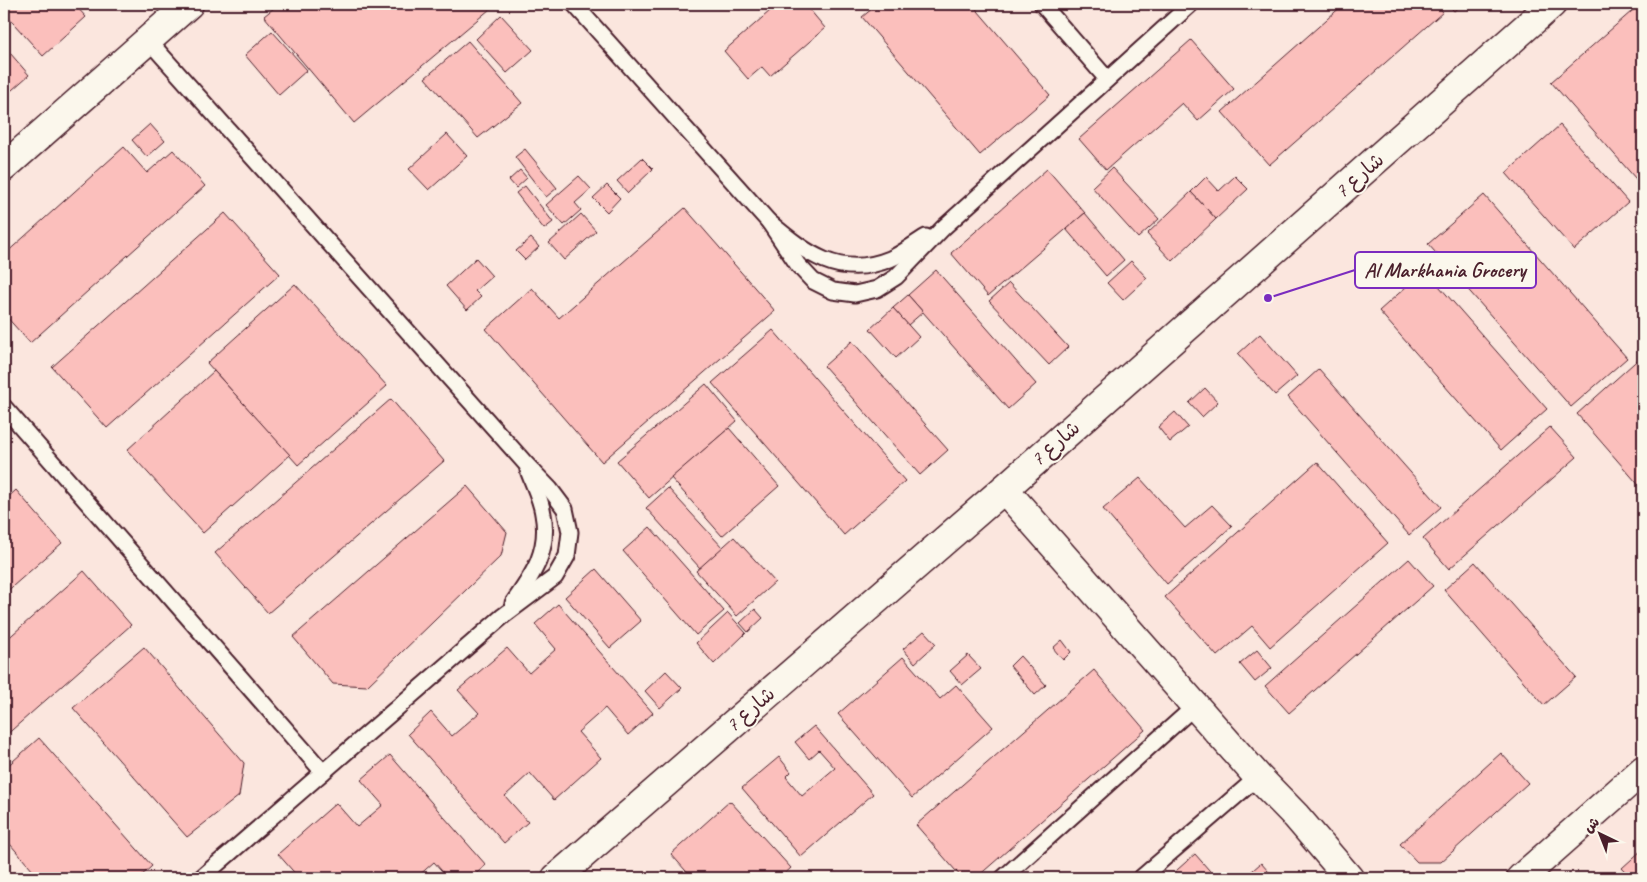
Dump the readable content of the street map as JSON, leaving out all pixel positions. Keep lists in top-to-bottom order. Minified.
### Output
{"streets":{"street":["شارع 7"]},"places":["Al Markhania Grocery"],"north":"top left"}
